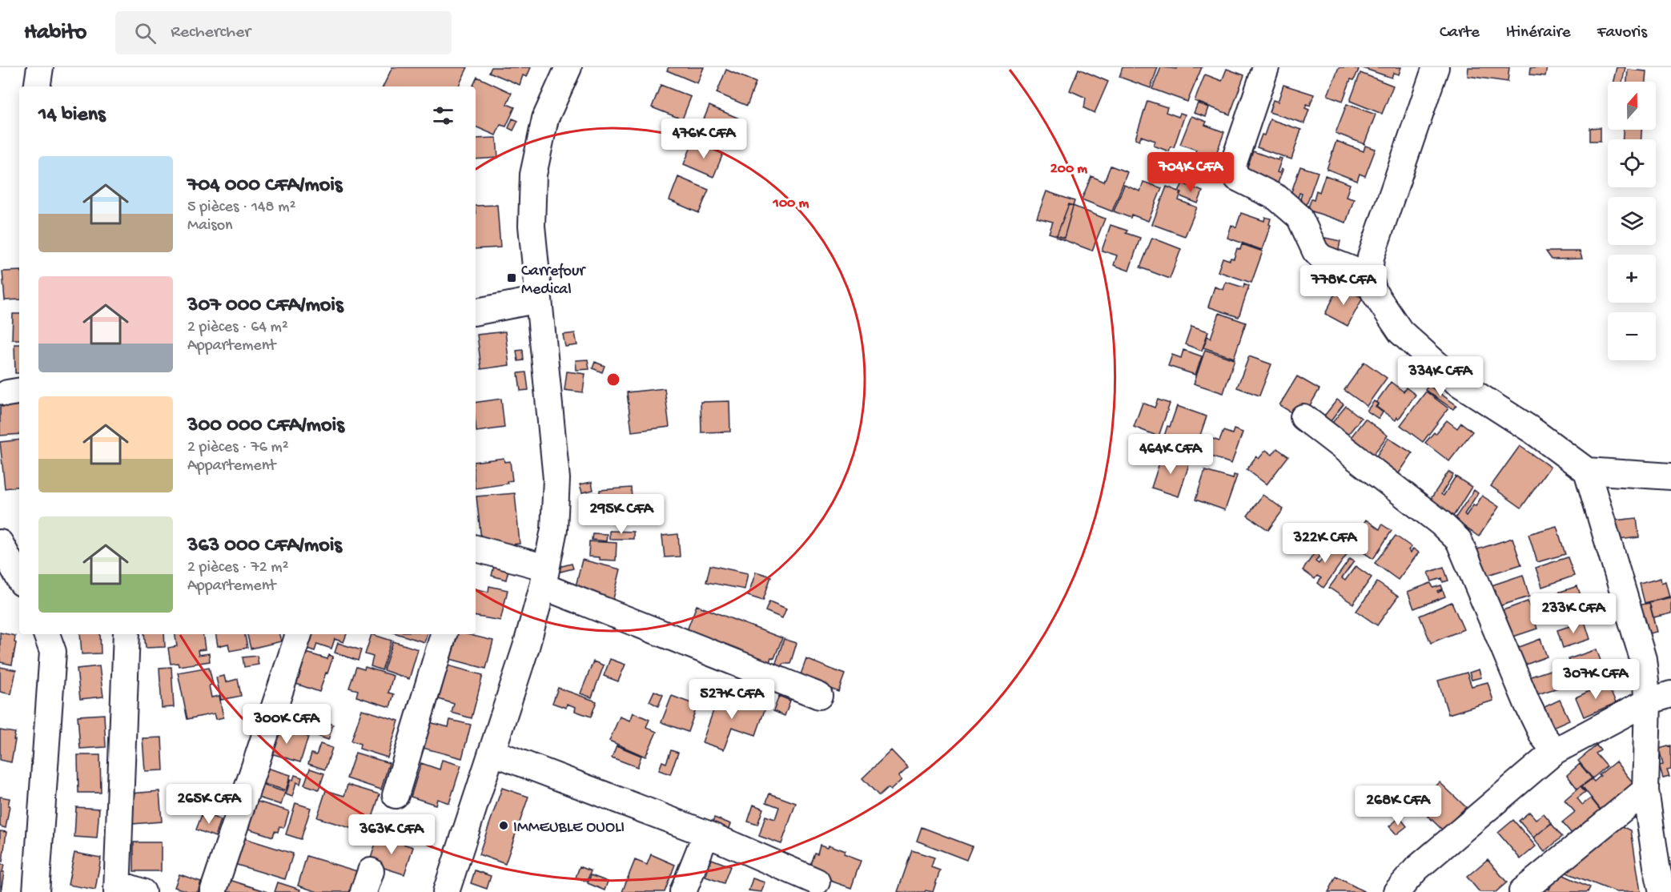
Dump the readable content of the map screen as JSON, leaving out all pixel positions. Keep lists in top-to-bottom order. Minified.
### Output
{"places":{"transit":["Carrefour Medical"],"other":["IMMEUBLE OUOLI"]},"north":"top","page":{"header":"Habito","search":"Rechercher","nav":["Carte","Itinéraire","Favoris"],"map_buttons":["+","−"],"heading":"14 biens","price":["476K CFA","704K CFA","778K CFA","334K CFA","464K CFA","295K CFA","322K CFA","233K CFA","307K CFA","527K CFA","300K CFA","265K CFA","268K CFA","363K CFA"],"list":[{"name":"704 000 CFA/mois","note":"5 pièces · 148 m² · Maison"},{"name":"307 000 CFA/mois","note":"2 pièces · 64 m² · Appartement"},{"name":"300 000 CFA/mois","note":"2 pièces · 76 m² · Appartement"},{"name":"363 000 CFA/mois","note":"2 pièces · 72 m² · Appartement"}]},"rings":["200 m","100 m"]}
